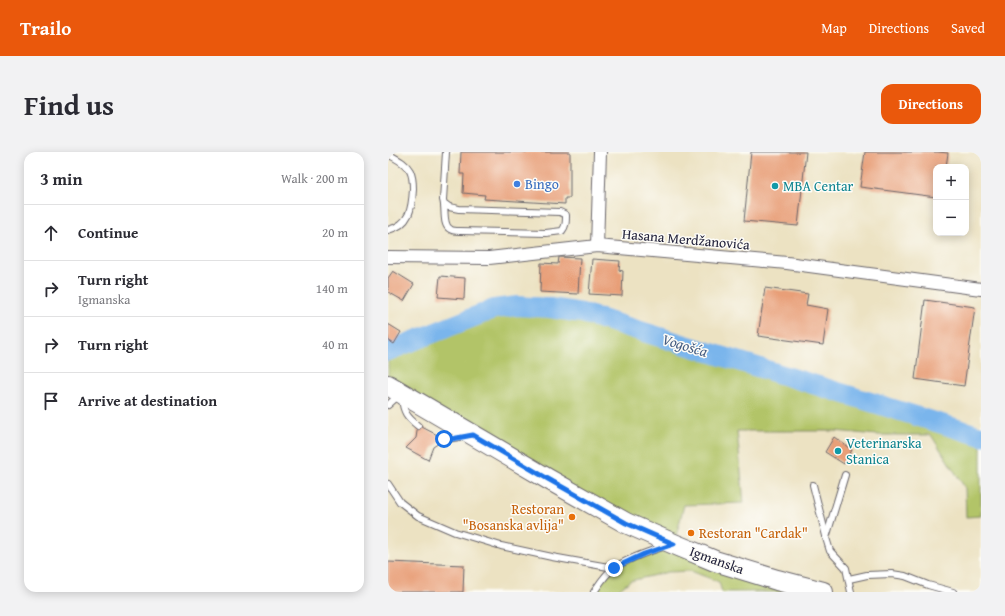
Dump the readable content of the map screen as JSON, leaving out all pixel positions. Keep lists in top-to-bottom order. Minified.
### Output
{"streets":{"main road":["Igmanska"],"street":["Hasana Merdžanovića"]},"water":["Vogošća"],"places":["Bingo","MBA Centar","Veterinarska Stanica","Restoran \"Bosanska avlija\"","Restoran \"Cardak\""],"page":{"header":"Trailo","nav":["Map","Directions","Saved"],"title":"Find us","buttons":"Directions","heading":["3 min","Walk · 200 m"],"map_buttons":["+","−"],"list":[["Continue","20 m"],["Turn right","Igmanska","140 m"],["Turn right","40 m"],"Arrive at destination"]}}
